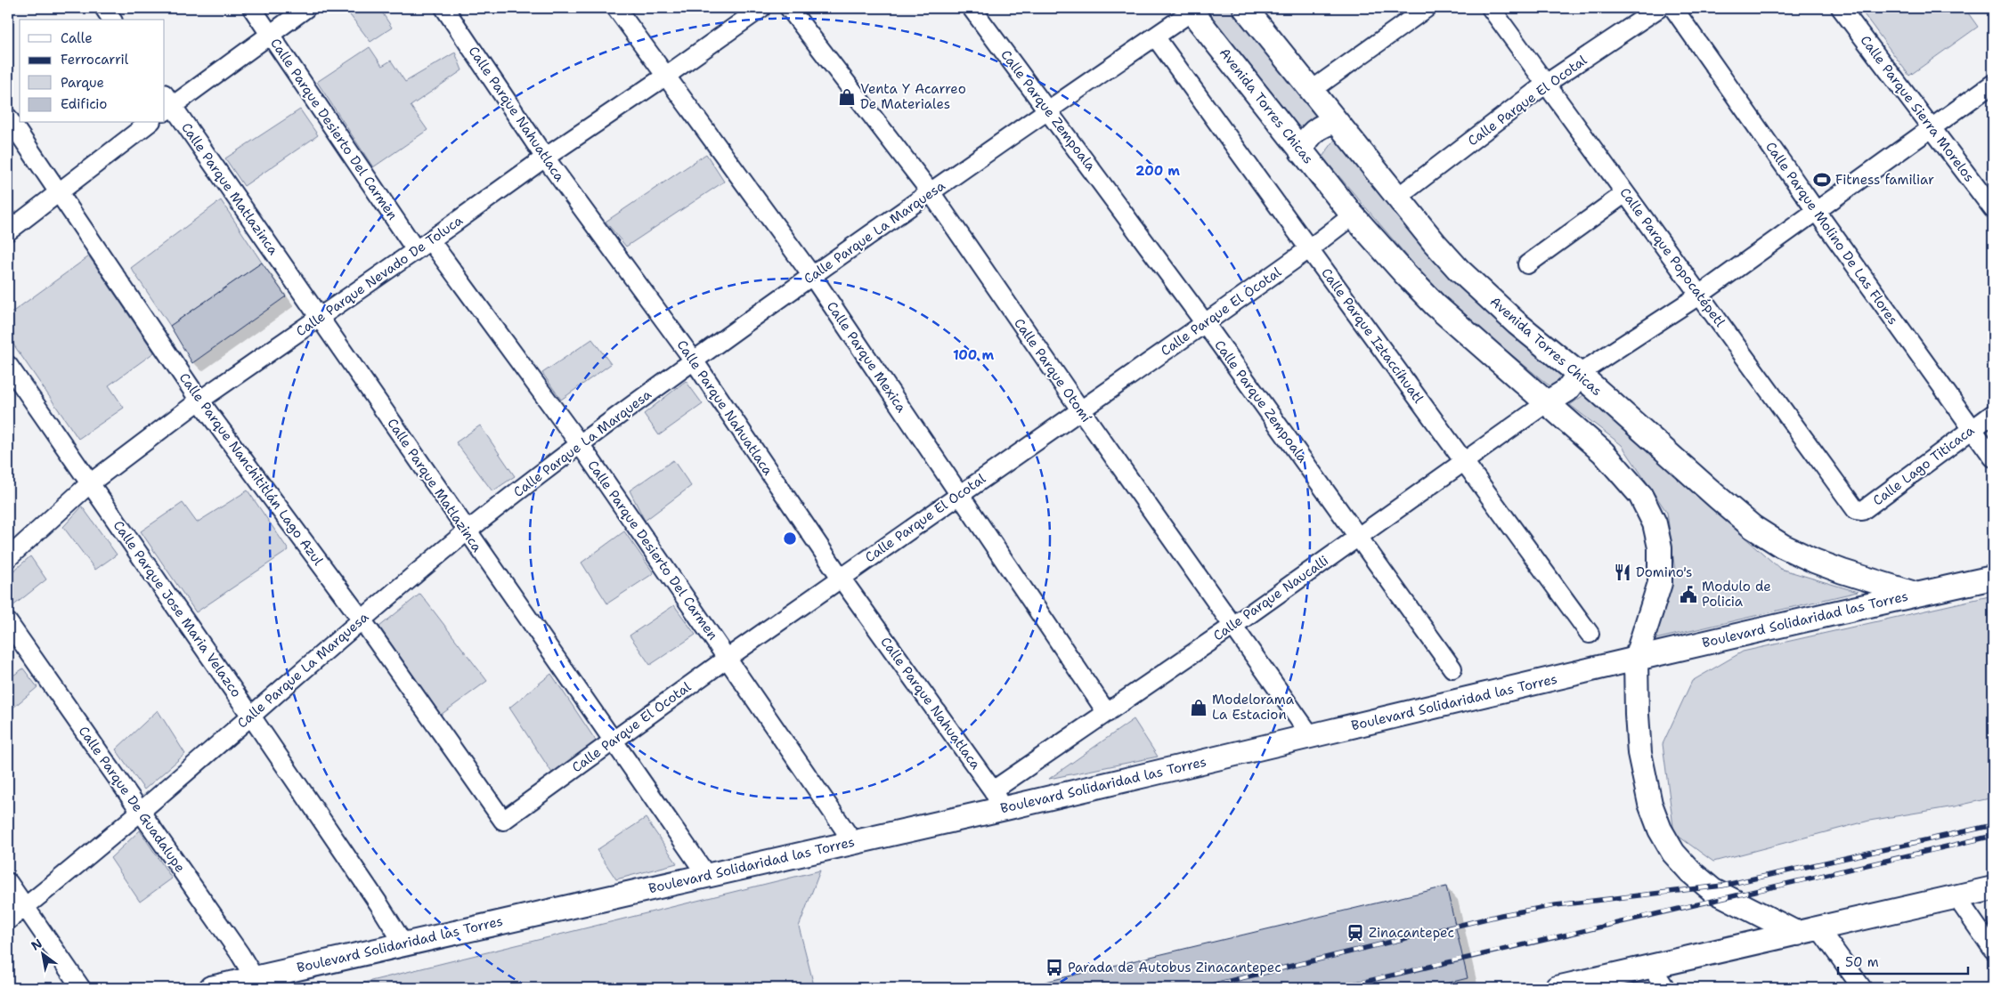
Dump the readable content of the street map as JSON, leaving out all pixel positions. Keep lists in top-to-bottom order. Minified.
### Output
{"streets":{"main road":["Avenida Torres Chicas","Boulevard Solidaridad las Torres"],"street":["Calle Parque El Ocotal","Calle Parque Sierra Morelos","Calle Parque Zempoala","Calle Parque Nahuatlaca","Calle Parque Desierto Del Carmen","Calle Parque Matlazinca","Calle Parque La Marquesa","Calle Parque Molino De Las Flores","Calle Parque Popocatépetl","Calle Parque Nevado De Toluca","Calle Parque Iztaccíhuatl","Calle Parque Mexica","Calle Parque Otomí","Calle Lago Titicaca","Calle Parque Nanchititlán Lago Azul","Calle Parque Naucalli","Calle Parque Jose Maria Velazco","Calle Parque De Guadalupe"]},"crossings":[["Calle Parque El Ocotal","Avenida Torres Chicas"],["Calle Parque El Ocotal","Calle Parque Zempoala"],["Calle Parque El Ocotal","Calle Parque Nahuatlaca"],["Calle Parque El Ocotal","Calle Parque Desierto Del Carmen"],["Calle Parque El Ocotal","Calle Parque Matlazinca"],["Calle Parque El Ocotal","Calle Parque Popocatépetl"],["Calle Parque El Ocotal","Calle Parque Iztaccíhuatl"],["Calle Parque El Ocotal","Calle Parque Mexica"],["Calle Parque El Ocotal","Calle Parque Otomí"],["Calle Parque El Ocotal","Calle Parque Nanchititlán Lago Azul"],["Avenida Torres Chicas","Calle Parque La Marquesa"],["Avenida Torres Chicas","Calle Parque Naucalli"],["Avenida Torres Chicas","Boulevard Solidaridad las Torres"],["Calle Parque Zempoala","Calle Parque La Marquesa"],["Calle Parque Zempoala","Calle Parque Naucalli"],["Calle Parque Nahuatlaca","Calle Parque La Marquesa"],["Calle Parque Nahuatlaca","Calle Parque Nevado De Toluca"],["Calle Parque Nahuatlaca","Calle Parque Naucalli"],["Calle Parque Nahuatlaca","Boulevard Solidaridad las Torres"],["Calle Parque Desierto Del Carmen","Calle Parque La Marquesa"],["Calle Parque Desierto Del Carmen","Calle Parque Nevado De Toluca"],["Calle Parque Desierto Del Carmen","Boulevard Solidaridad las Torres"],["Calle Parque Matlazinca","Calle Parque La Marquesa"],["Calle Parque Matlazinca","Calle Parque Nevado De Toluca"],["Calle Parque Matlazinca","Boulevard Solidaridad las Torres"],["Calle Parque La Marquesa","Calle Parque Iztaccíhuatl"],["Calle Parque La Marquesa","Calle Parque Mexica"],["Calle Parque La Marquesa","Calle Parque Otomí"],["Calle Parque La Marquesa","Calle Parque Nanchititlán Lago Azul"],["Calle Parque La Marquesa","Calle Parque Jose Maria Velazco"],["Calle Parque La Marquesa","Calle Parque De Guadalupe"],["Calle Parque Molino De Las Flores","Calle Lago Titicaca"],["Calle Parque Popocatépetl","Calle Lago Titicaca"],["Calle Parque Nevado De Toluca","Calle Parque Mexica"],["Calle Parque Nevado De Toluca","Calle Parque Nanchititlán Lago Azul"],["Calle Parque Nevado De Toluca","Calle Parque Jose Maria Velazco"],["Calle Parque Iztaccíhuatl","Calle Parque Naucalli"],["Calle Parque Mexica","Calle Parque Naucalli"],["Calle Parque Otomí","Calle Parque Naucalli"],["Calle Parque Otomí","Boulevard Solidaridad las Torres"],["Calle Parque Naucalli","Boulevard Solidaridad las Torres"],["Calle Parque Jose Maria Velazco","Boulevard Solidaridad las Torres"],["Boulevard Solidaridad las Torres","Calle Parque De Guadalupe"]],"places":{"shop":["Venta Y Acarreo De Materiales","Modelorama La Estacion"],"sports":["Fitness familiar"],"restaurant":["Domino's"],"public building":["Modulo de Policia"],"station":["Zinacantepec"],"bus stop":["Parada de Autobus Zinacantepec"]},"legend":["Calle","Ferrocarril","Parque","Edificio"],"scale_bar":"50 m","north":"top left","rings":["200 m","100 m"]}
